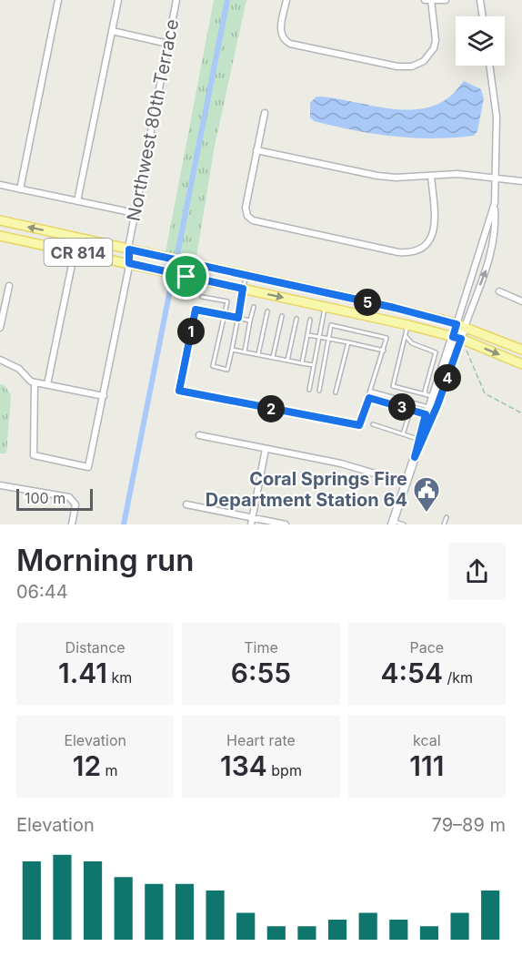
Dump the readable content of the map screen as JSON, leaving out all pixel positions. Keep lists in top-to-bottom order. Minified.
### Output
{"streets":{"main road":["CR 814"],"street":["Northwest 80th Terrace"]},"crossings":[["Northwest 80th Terrace","CR 814"]],"places":{"public building":["Coral Springs Fire Department Station 64"]},"scale_bar":"100 m","page":{"pins":["5","1","4","3","2"],"scale":"100 m","heading":["Morning run","06:44"],"stats":[["Distance","1.41 km"],["Time","6:55"],["Pace","4:54 /km"],["Elevation","12 m"],["Heart rate","134 bpm"],["kcal","111"]],"chart":["Elevation","79–89 m"]}}
